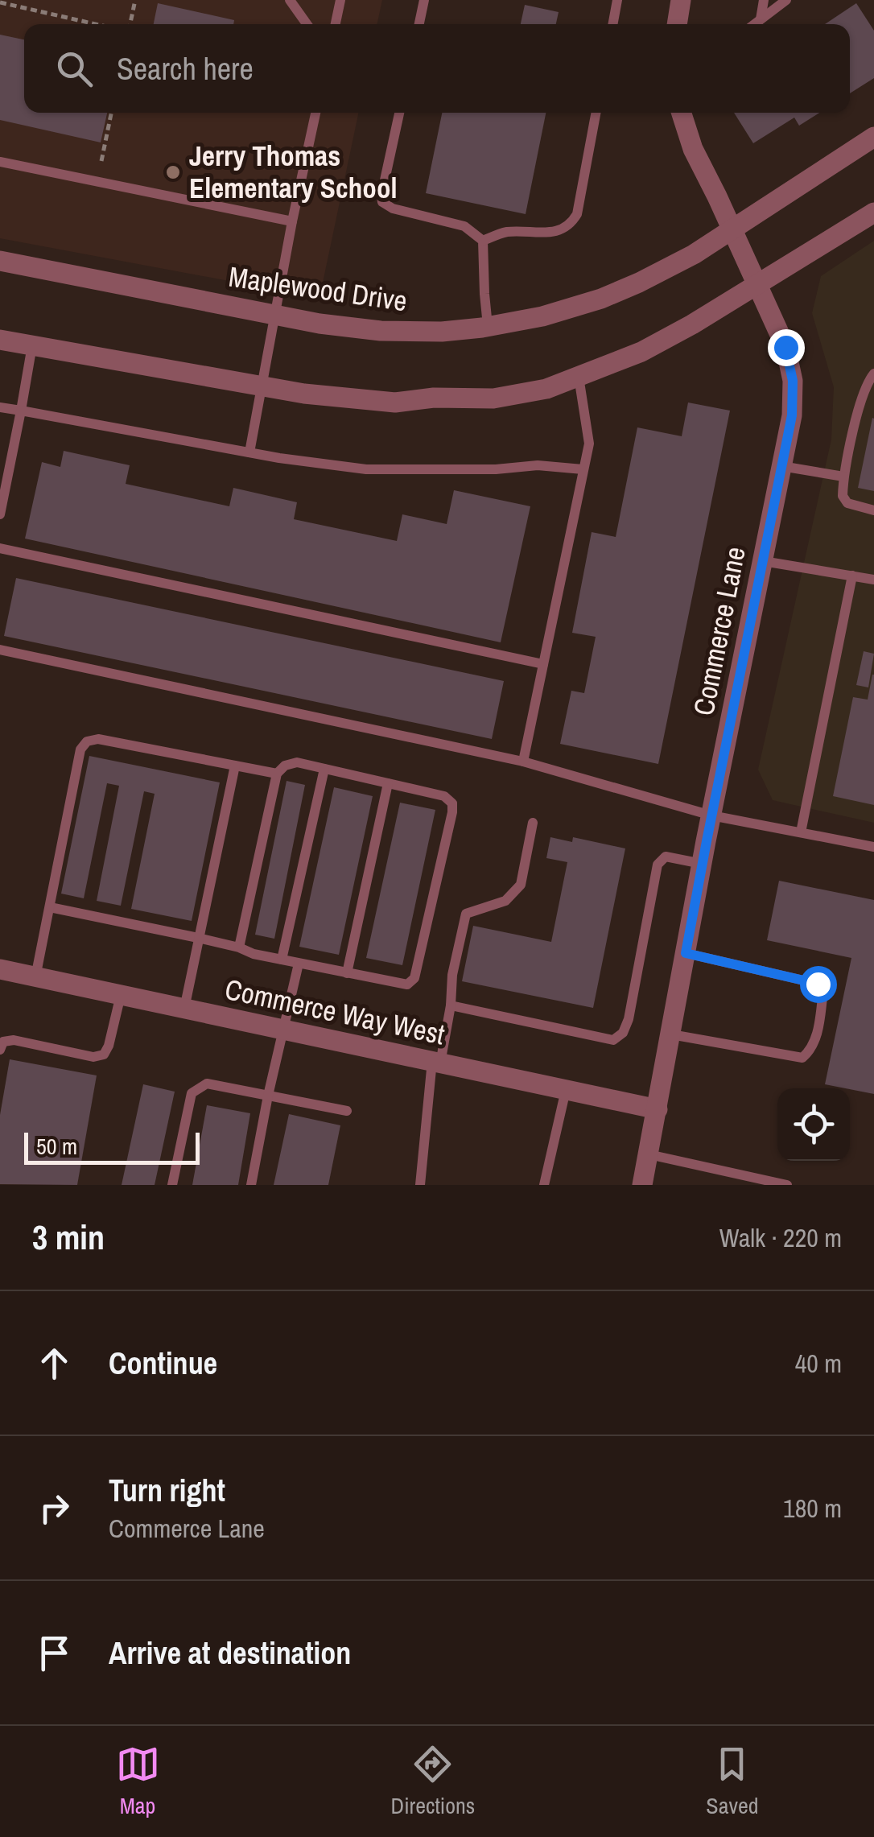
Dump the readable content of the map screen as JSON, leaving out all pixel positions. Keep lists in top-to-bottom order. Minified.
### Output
{"streets":{"street":["Maplewood Drive","Commerce Lane","Commerce Way West"]},"crossings":[["Maplewood Drive","Commerce Lane"],["Commerce Lane","Commerce Way West"]],"places":["Jerry Thomas Elementary School"],"scale_bar":"50 m","page":{"search":"Search here","scale":"50 m","heading":["3 min","Walk · 220 m"],"list":[["Continue","40 m"],["Turn right","Commerce Lane","180 m"],"Arrive at destination"],"nav":["Map","Directions","Saved"]}}
